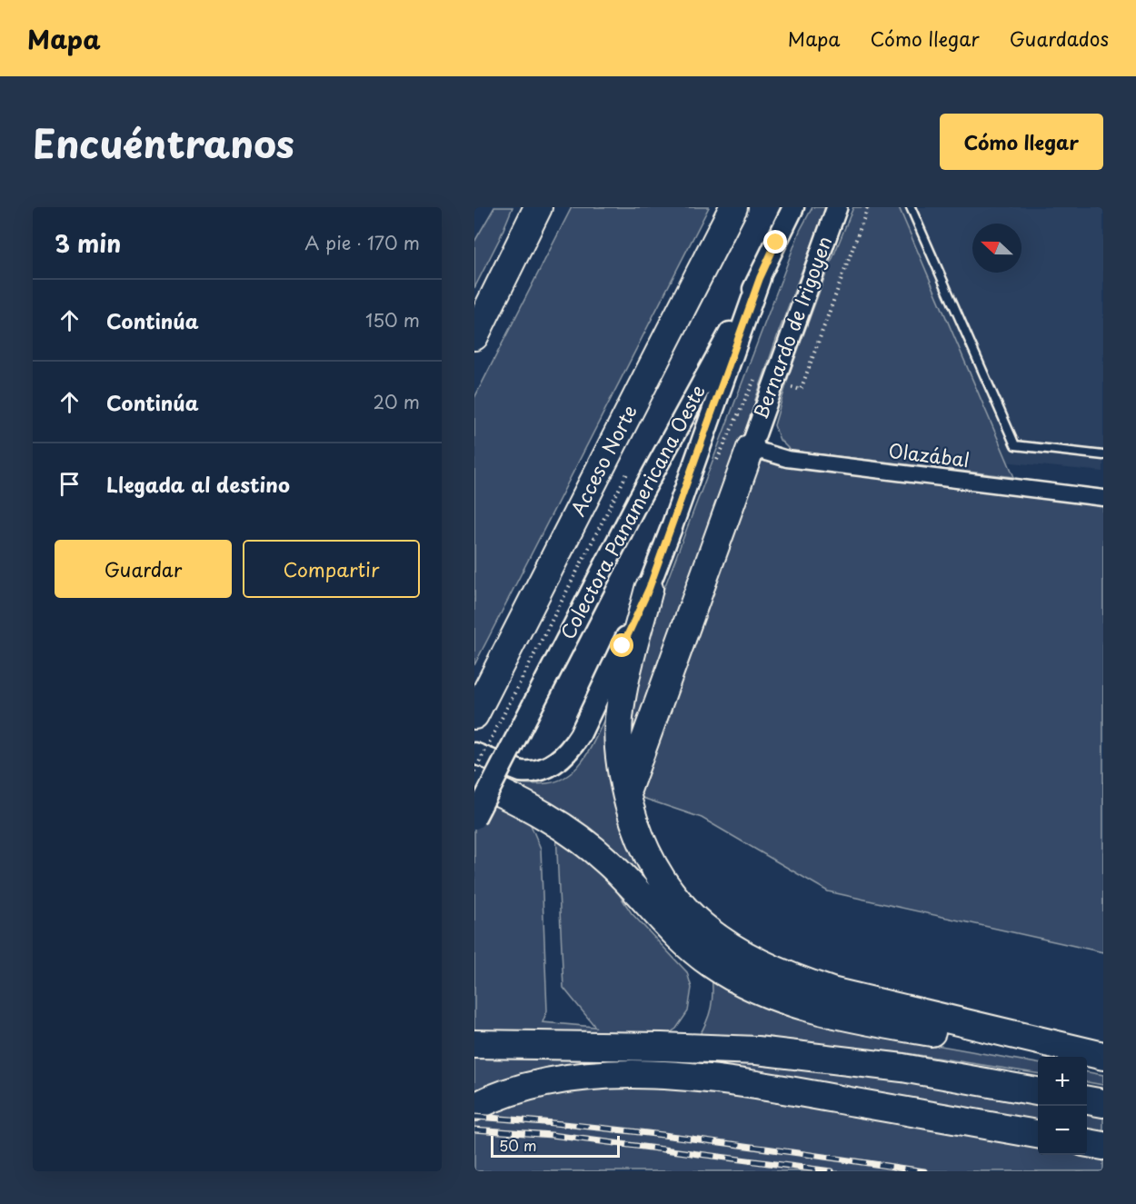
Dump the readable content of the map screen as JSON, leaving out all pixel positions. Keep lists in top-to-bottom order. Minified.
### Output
{"streets":{"highway":["Acceso Norte"],"main road":["Colectora Panamericana Oeste"],"street":["Bernardo de Irigoyen","Olazábal"]},"crossings":[["Bernardo de Irigoyen","Olazábal"]],"scale_bar":"50 m","north":"left","page":{"header":"Mapa","nav":["Mapa","Cómo llegar","Guardados"],"title":"Encuéntranos","buttons":["Cómo llegar",["Guardar","Compartir"]],"heading":["3 min","A pie · 170 m"],"list":[["Continúa","150 m"],["Continúa","20 m"],"Llegada al destino"],"map_buttons":["+","−"],"scale":"50 m"}}
